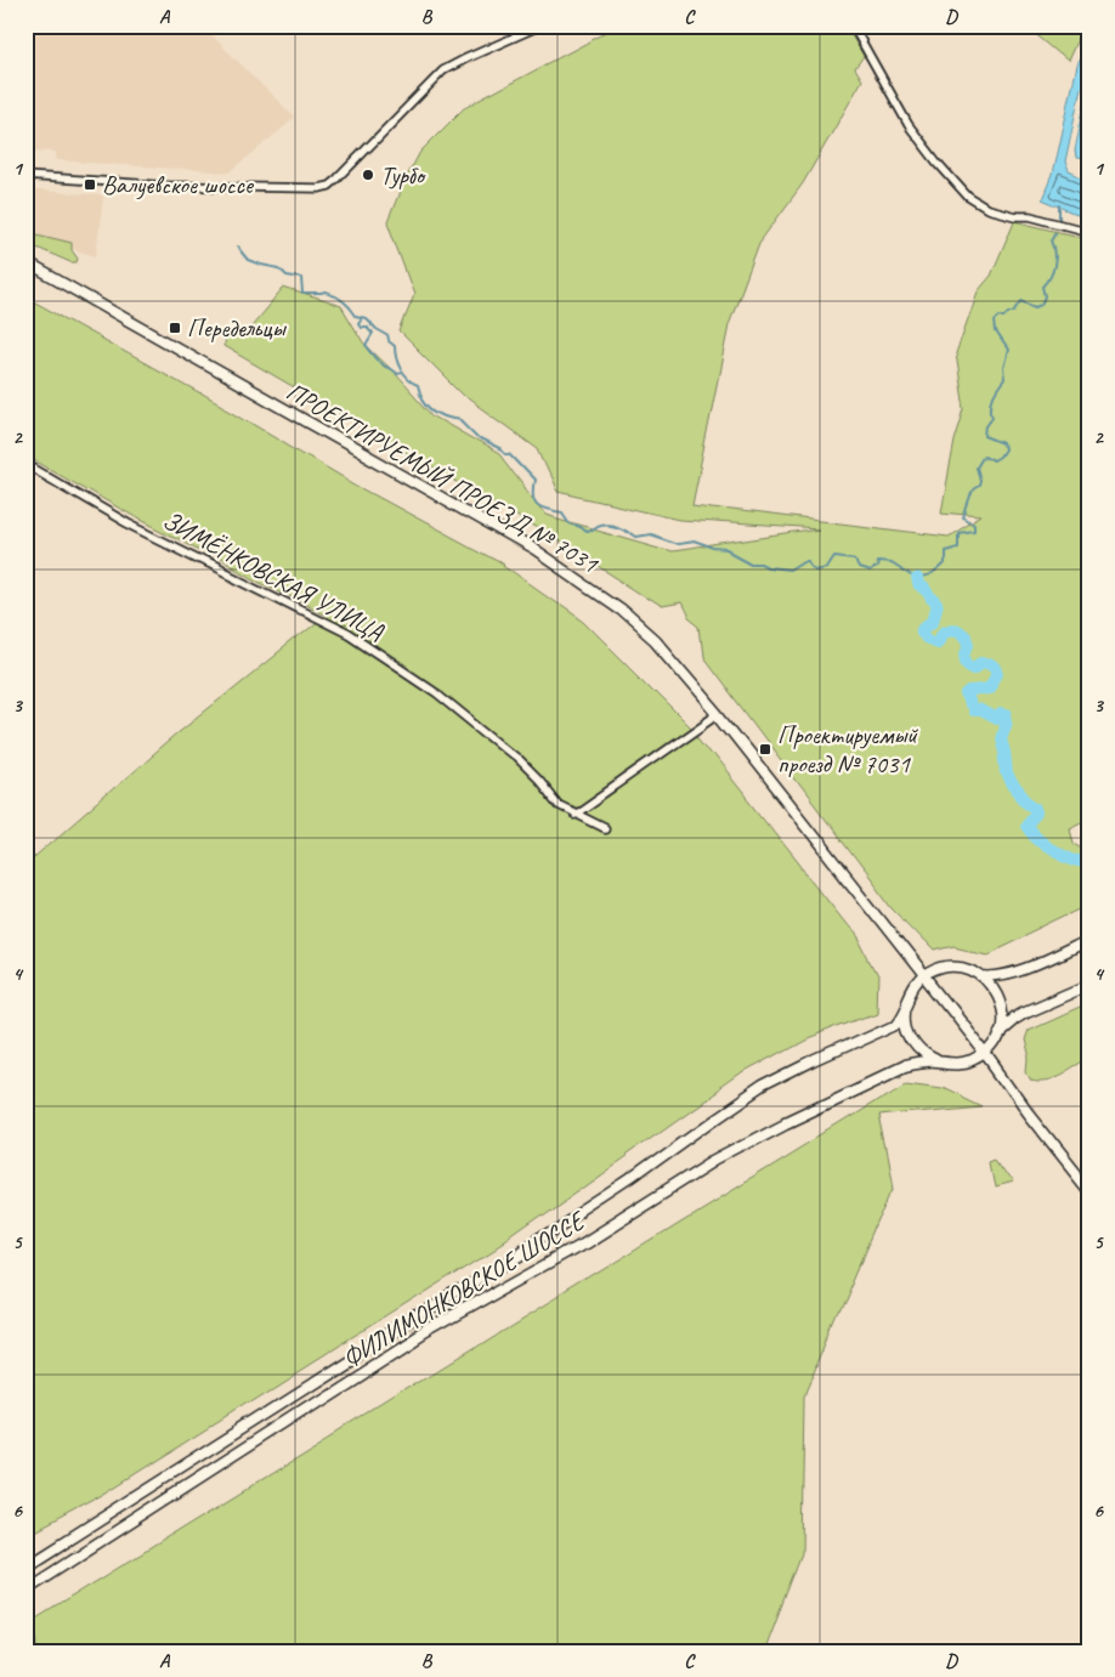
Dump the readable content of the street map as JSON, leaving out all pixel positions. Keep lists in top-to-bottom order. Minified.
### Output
{"streets":{"main road":["ПРОЕКТИРУЕМЫЙ ПРОЕЗД № 7031","ФИЛИМОНКОВСКОЕ ШОССЕ"],"street":["ЗИМЁНКОВСКАЯ УЛИЦА"]},"crossings":[["ПРОЕКТИРУЕМЫЙ ПРОЕЗД № 7031","ФИЛИМОНКОВСКОЕ ШОССЕ"]],"places":{"other":["Турбо"],"transit":["Валуевское шоссе","Передельцы","Проектируемый проезд № 7031"]},"grid":{"columns":["A","B","C","D"],"rows":["1","2","3","4","5","6"]}}
